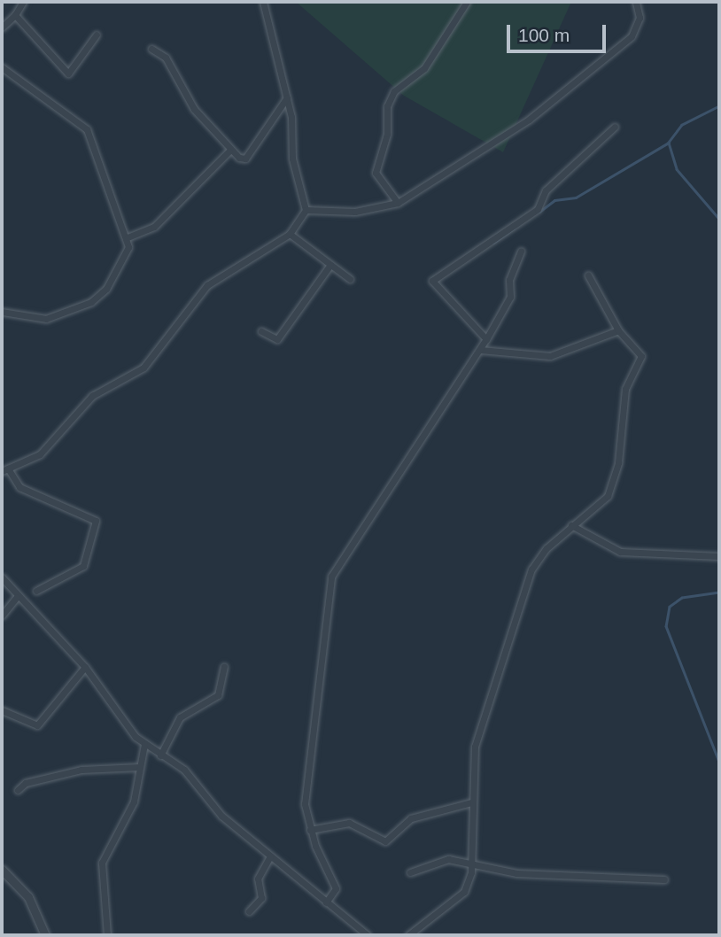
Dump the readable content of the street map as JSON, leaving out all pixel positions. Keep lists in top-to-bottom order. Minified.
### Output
{"scale_bar":"100 m"}
